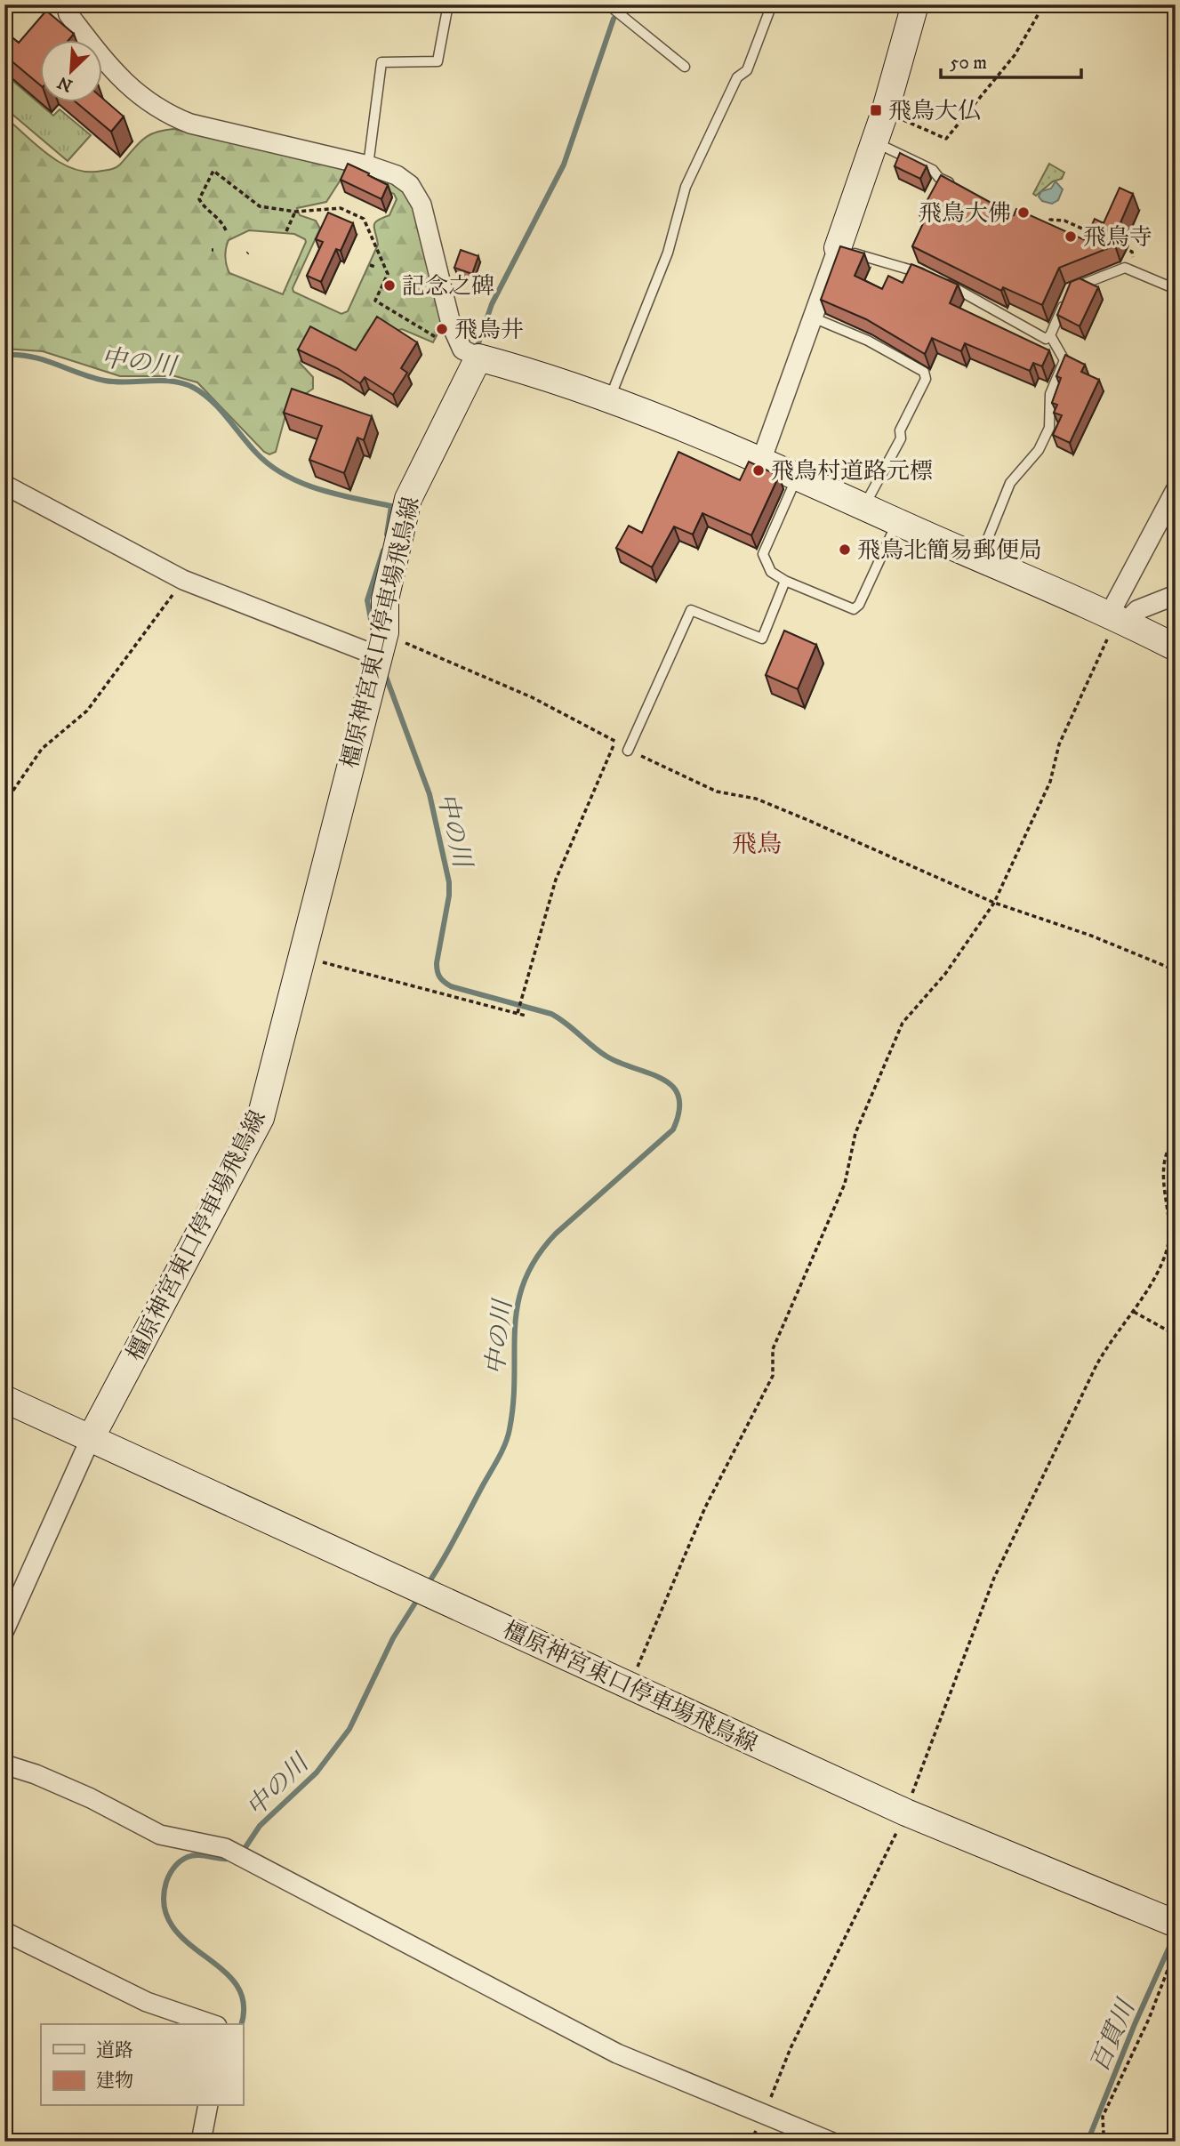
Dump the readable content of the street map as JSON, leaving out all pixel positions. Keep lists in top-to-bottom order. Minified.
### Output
{"streets":{"main road":["橿原神宮東口停車場飛鳥線"]},"districts":["飛鳥"],"water":["中の川","百貫川"],"places":{"transit":["飛鳥大仏"],"other":["飛鳥大佛","飛鳥寺","記念之碑","飛鳥井","飛鳥村道路元標","飛鳥北簡易郵便局"]},"legend":["道路","建物"],"scale_bar":"50 m","north":"bottom left"}
